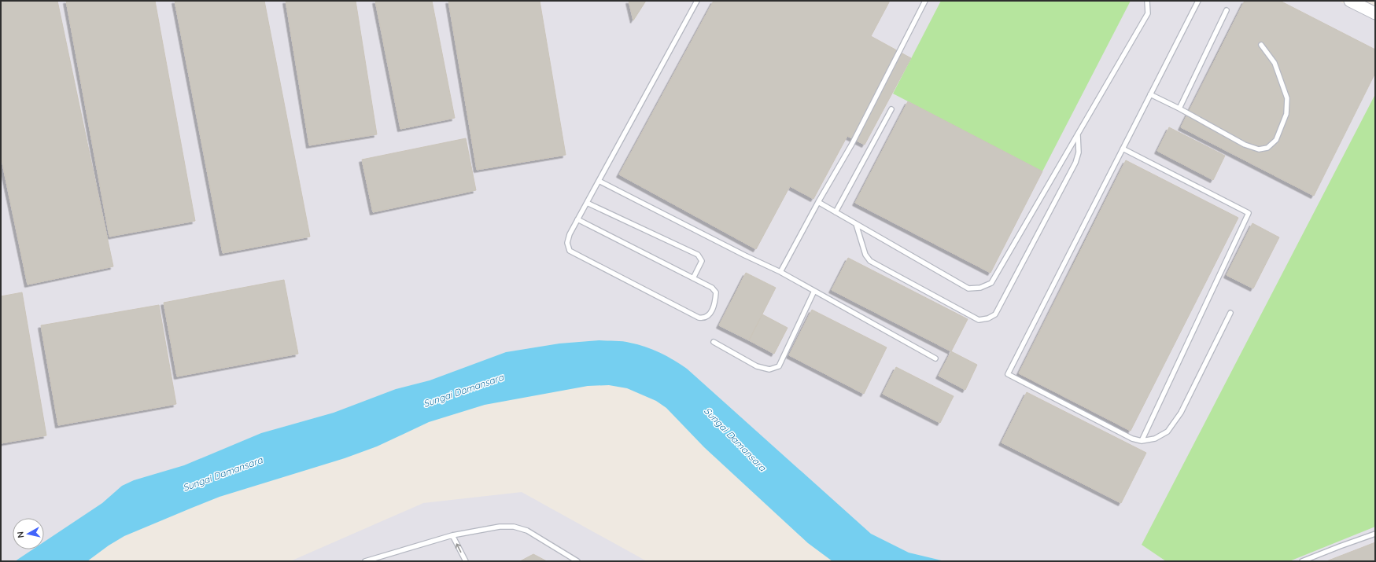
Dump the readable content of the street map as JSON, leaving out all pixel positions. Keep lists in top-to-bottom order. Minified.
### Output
{"water":["Sungai Damansara"],"north":"left"}
